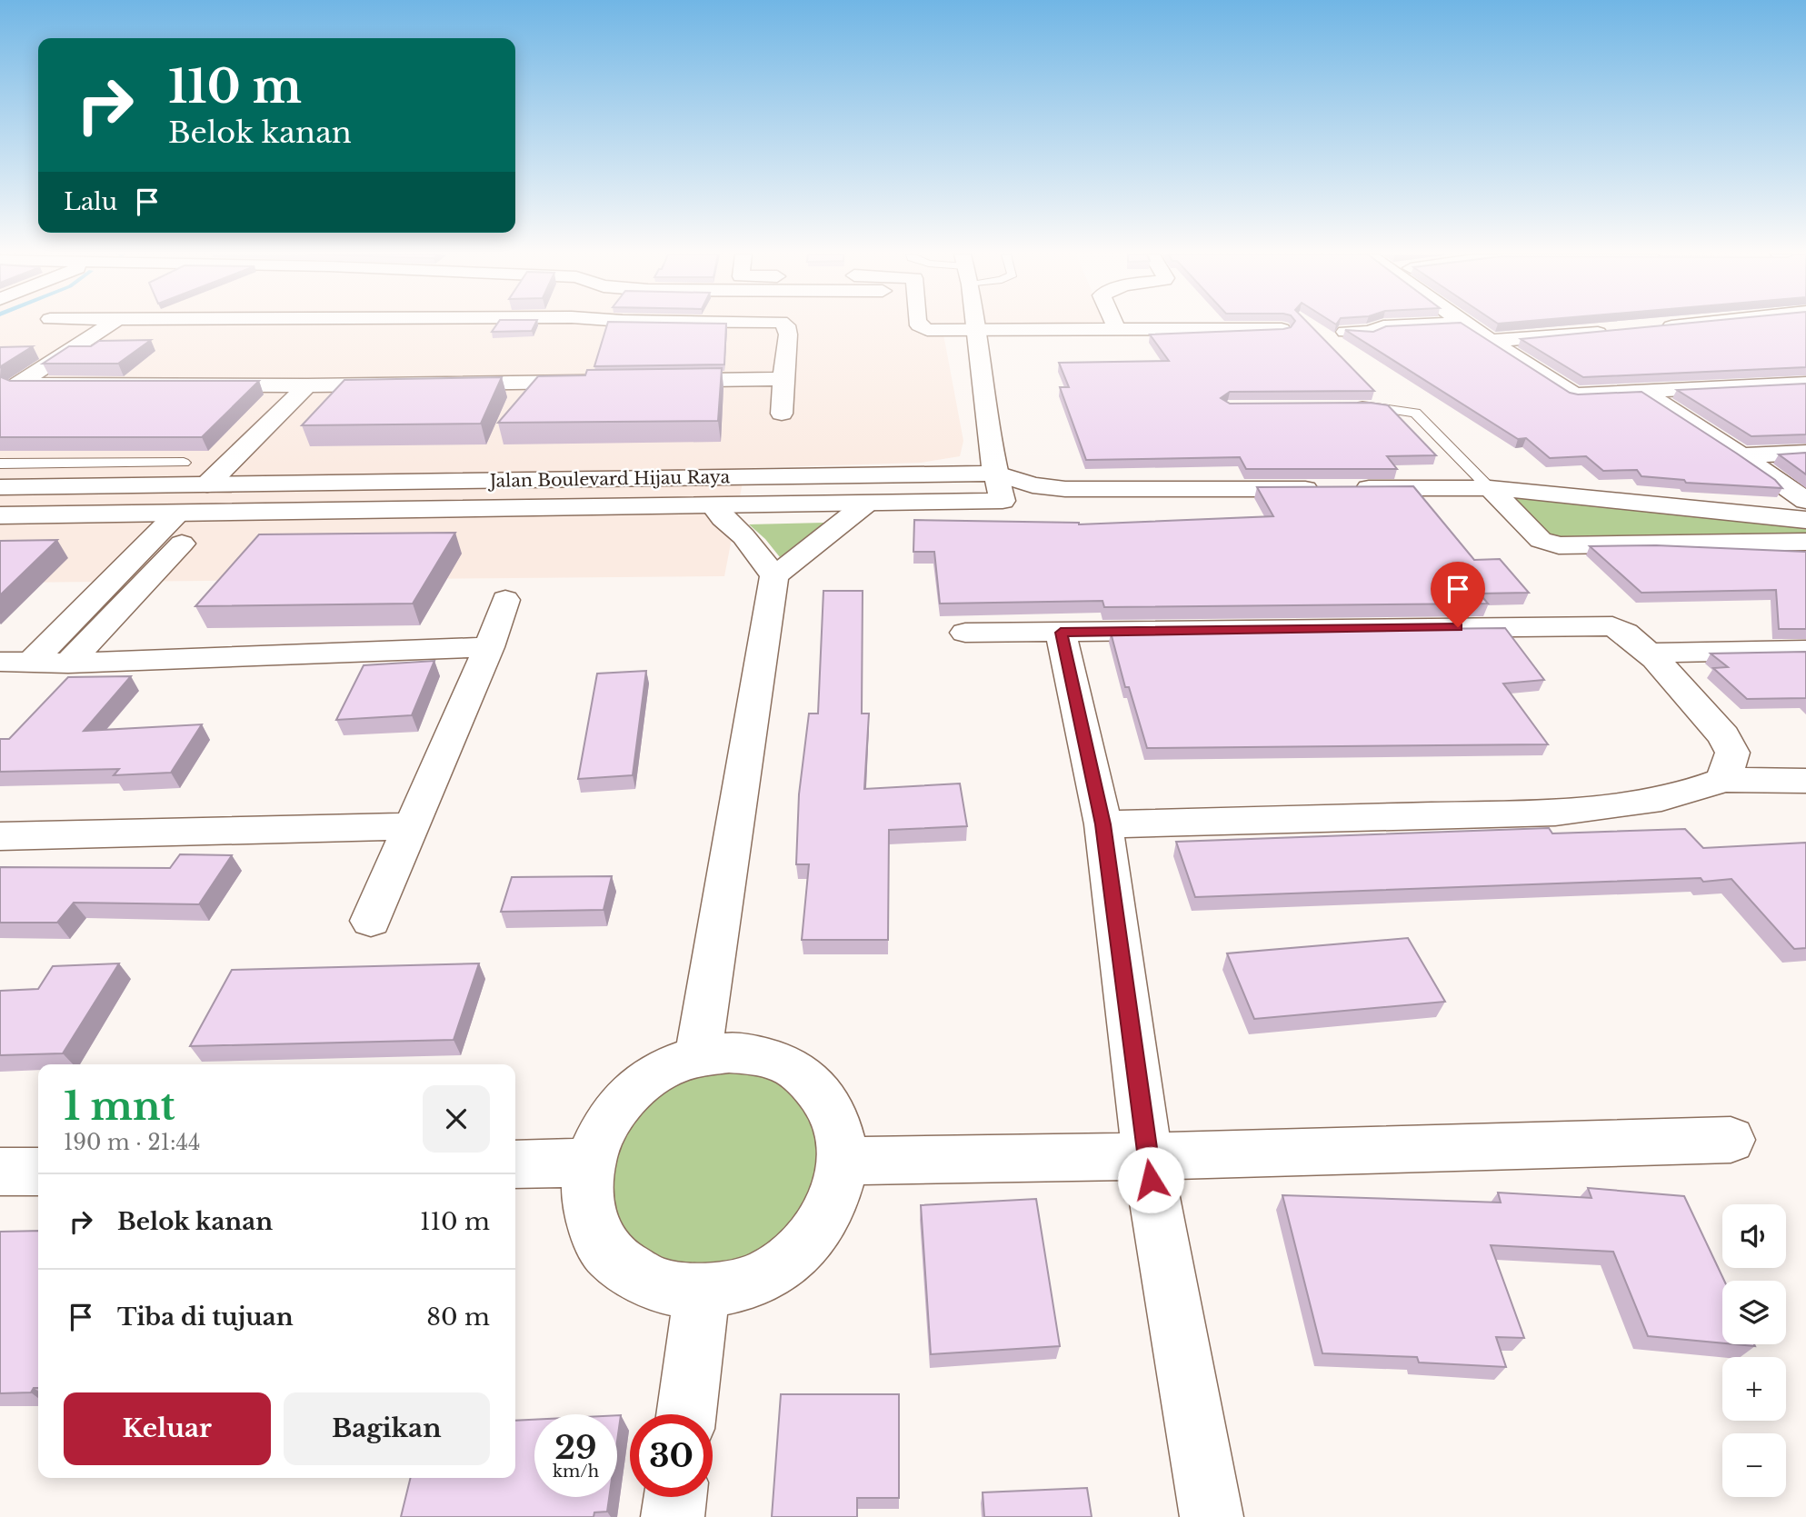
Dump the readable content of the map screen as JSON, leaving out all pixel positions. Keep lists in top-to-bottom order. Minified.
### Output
{"streets":{"street":["Jalan Boulevard Hijau Raya"]},"page":{"turn":["110 m","Belok kanan"],"then":"Lalu","heading":["1 mnt","190 m · 21:44"],"list":[{"name":"Belok kanan","value":"110 m"},{"name":"Tiba di tujuan","value":"80 m"}],"map_buttons":["+","−"],"buttons":["Keluar","Bagikan"],"speed":"29 km/h","limit":"30"}}
